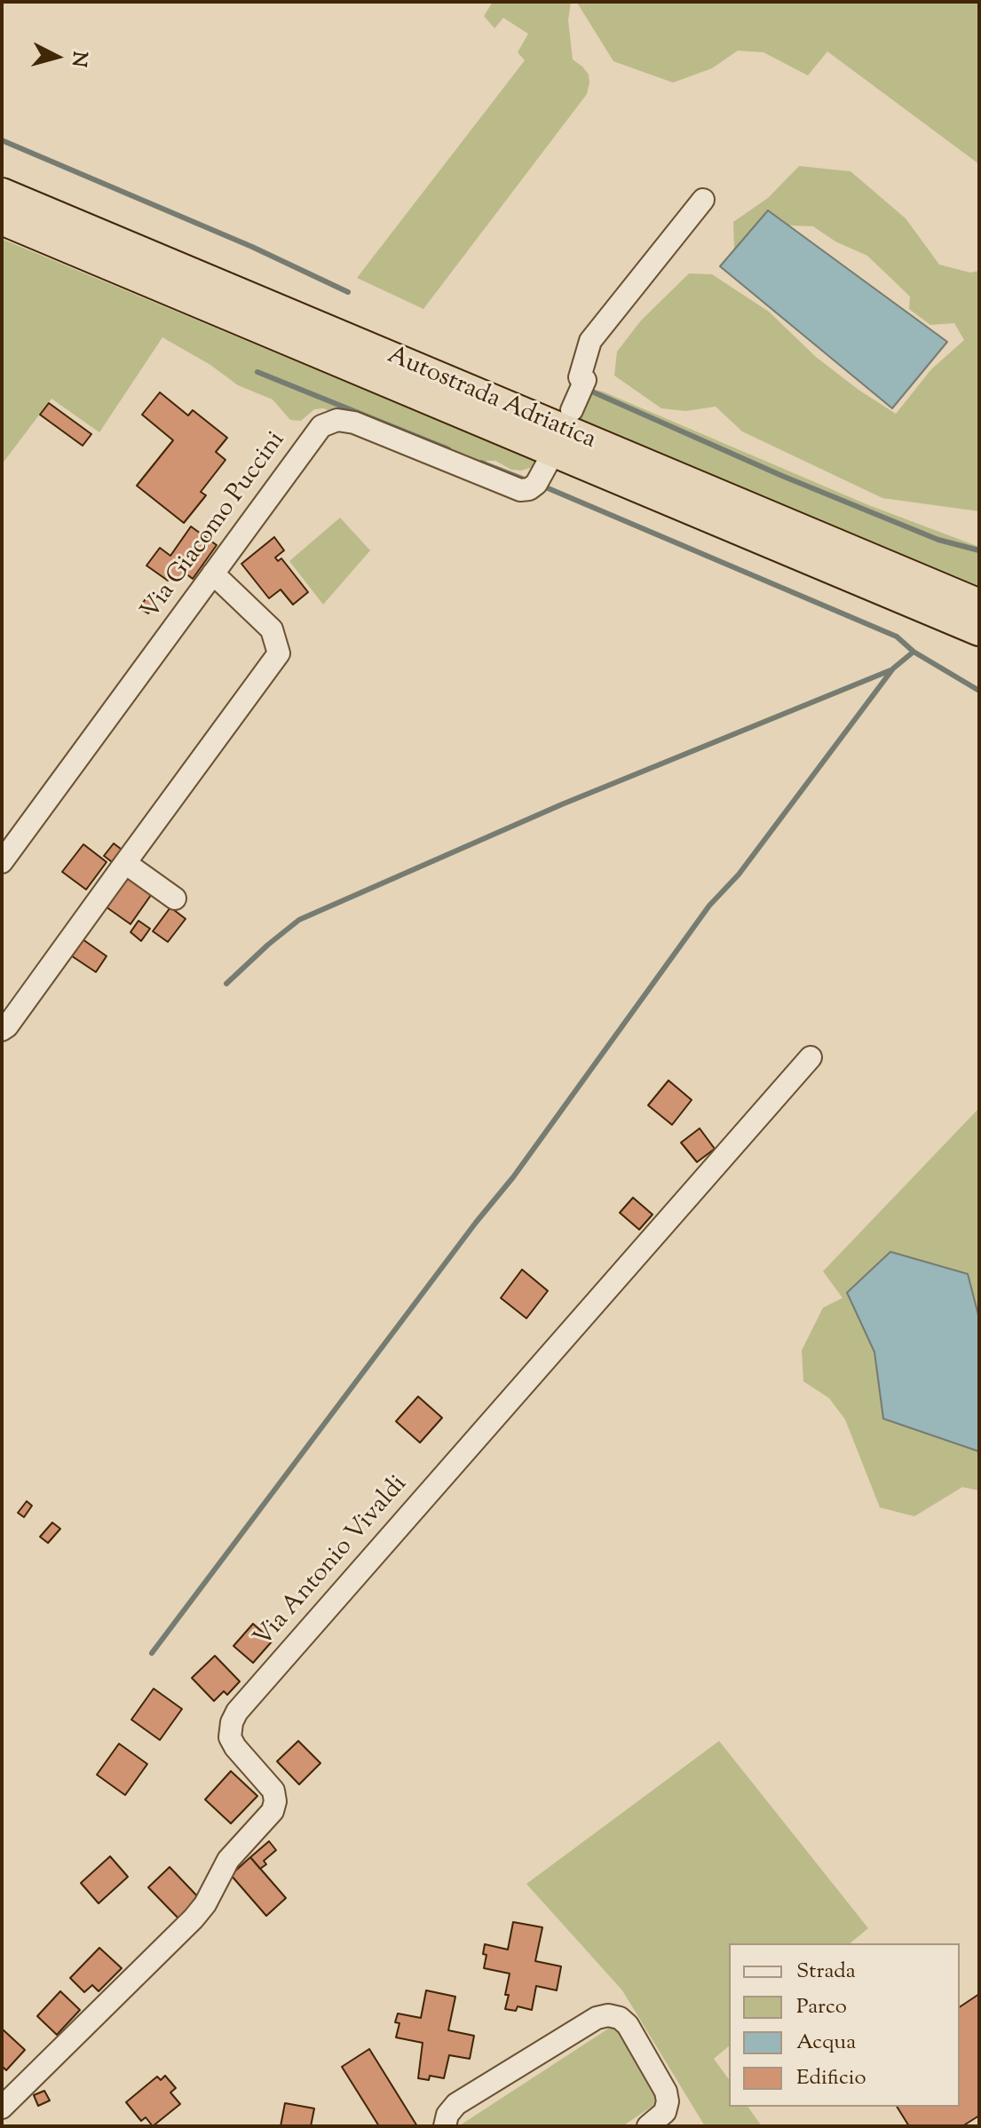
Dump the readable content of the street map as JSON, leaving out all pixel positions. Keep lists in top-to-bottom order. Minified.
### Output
{"streets":{"highway":["Autostrada Adriatica"],"street":["Via Giacomo Puccini","Via Antonio Vivaldi"]},"legend":["Strada","Parco","Acqua","Edificio"],"north":"right"}
